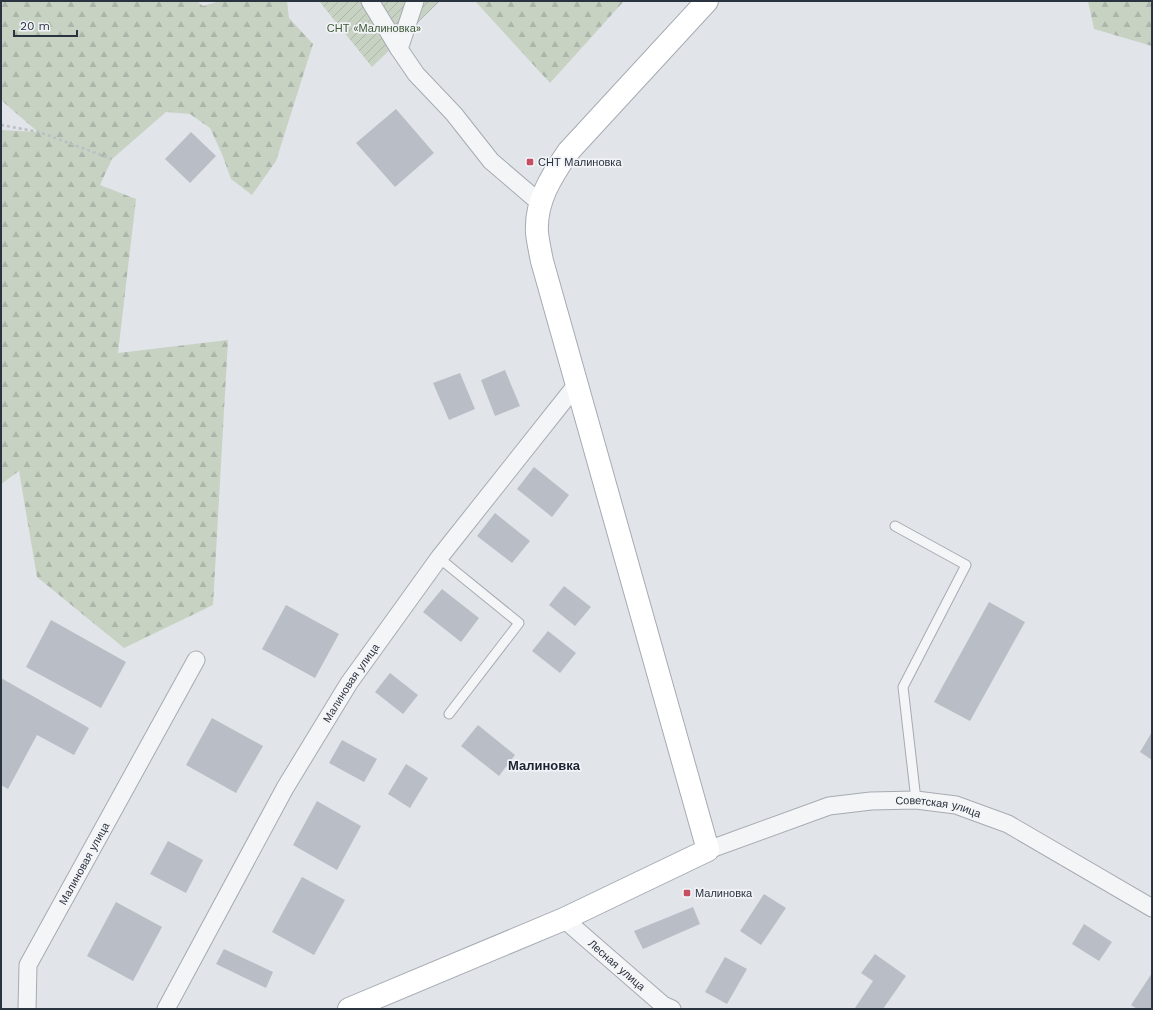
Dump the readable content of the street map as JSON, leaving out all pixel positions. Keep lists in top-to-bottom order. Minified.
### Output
{"streets":{"street":["Малиновая улица","Советская улица","Лесная улица"]},"districts":["Малиновка"],"parks":["СНТ «Малиновка»"],"places":{"transit":["СНТ Малиновка","Малиновка"]},"scale_bar":"20 m"}
